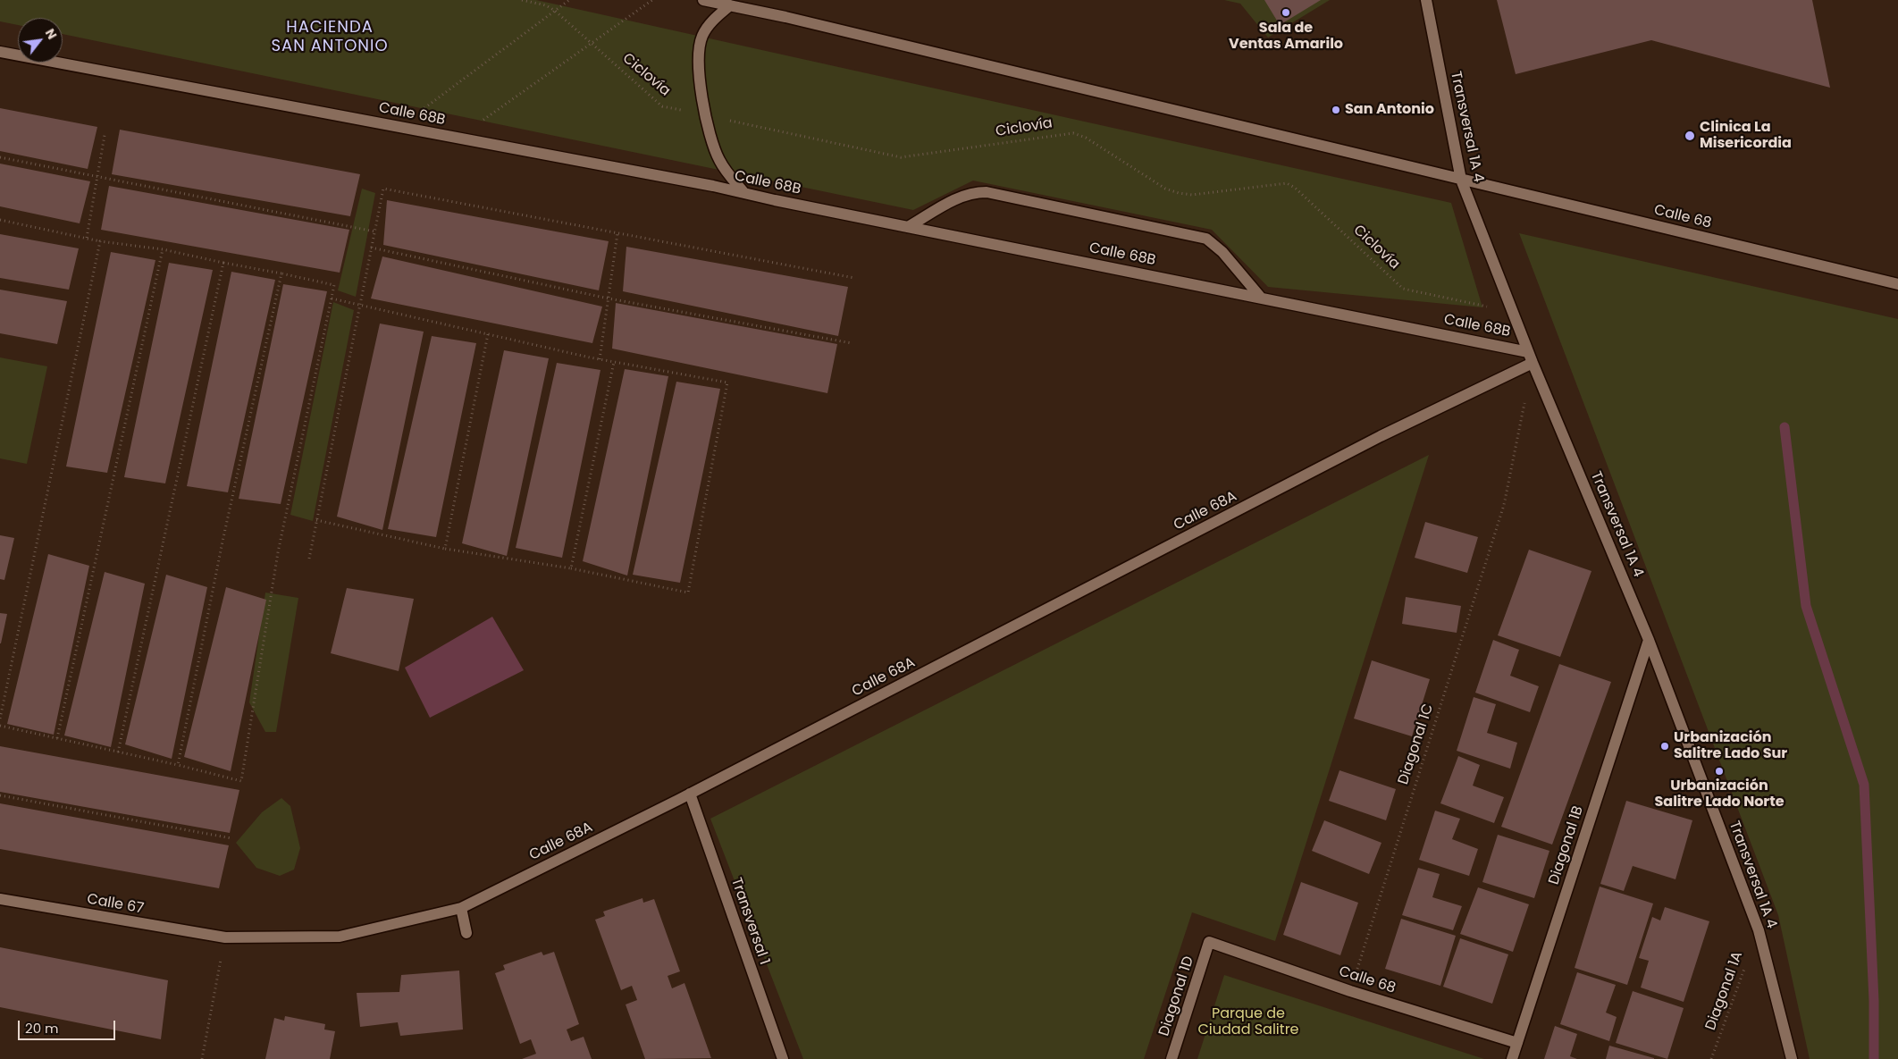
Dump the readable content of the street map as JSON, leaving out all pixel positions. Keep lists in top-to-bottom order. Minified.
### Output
{"streets":{"street":["Calle 68B","Transversal 1A 4","Calle 68","Calle 68A","Diagonal 1B","Calle 67","Transversal 1","Diagonal 1D"],"path":["Ciclovía","Diagonal 1C","Diagonal 1A"]},"crossings":[["Ciclovía","Transversal 1A 4"],["Calle 68B","Transversal 1A 4"],["Transversal 1A 4","Calle 68"],["Transversal 1A 4","Calle 68A"],["Transversal 1A 4","Diagonal 1C"],["Transversal 1A 4","Diagonal 1B"],["Transversal 1A 4","Diagonal 1A"],["Calle 68","Diagonal 1C"],["Calle 68","Diagonal 1B"],["Calle 68","Diagonal 1D"],["Calle 68A","Diagonal 1C"],["Calle 68A","Calle 67"],["Calle 68A","Transversal 1"]],"districts":["HACIENDA SAN ANTONIO"],"parks":["Parque de Ciudad Salitre"],"places":["Sala de Ventas Amarilo","San Antonio","Clinica La Misericordia","Urbanización Salitre Lado Sur","Urbanización Salitre Lado Norte"],"scale_bar":"20 m","north":"top right"}
